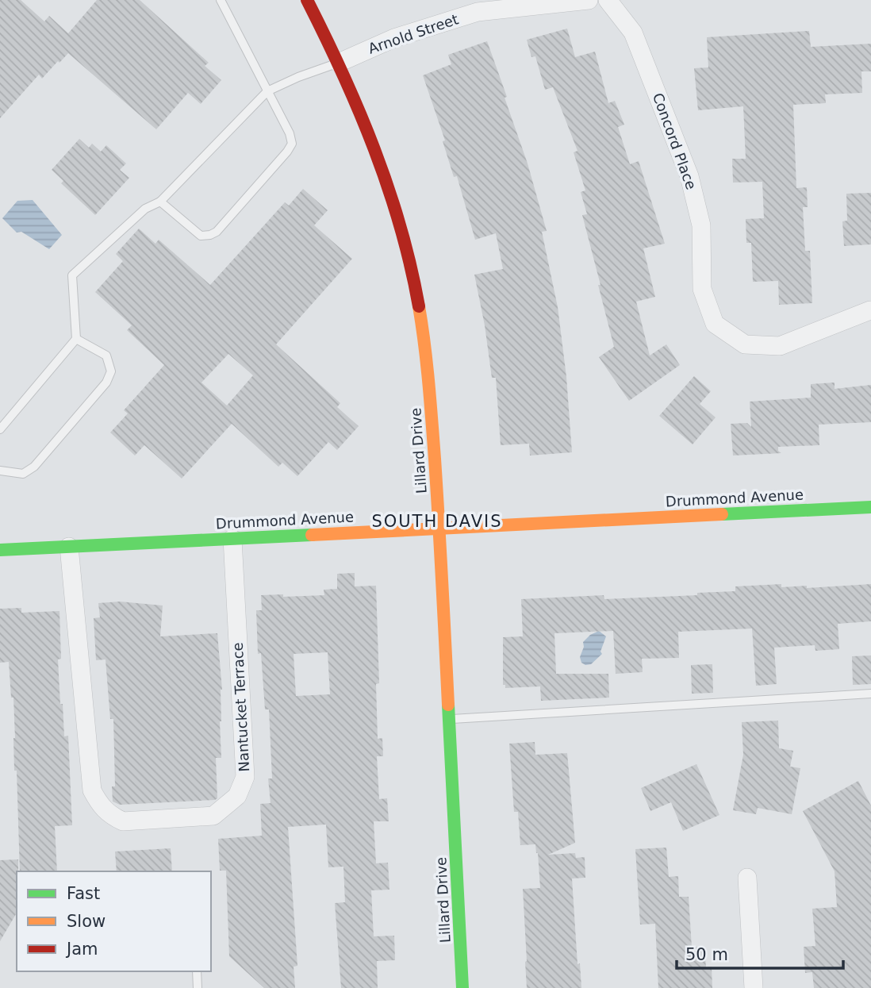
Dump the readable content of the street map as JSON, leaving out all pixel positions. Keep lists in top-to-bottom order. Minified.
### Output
{"streets":{"street":["Arnold Street","Concord Place","Lillard Drive","Drummond Avenue","Nantucket Terrace"]},"crossings":[["Arnold Street","Lillard Drive"],["Lillard Drive","Drummond Avenue"],["Drummond Avenue","Nantucket Terrace"]],"districts":["SOUTH DAVIS"],"legend":["Fast","Slow","Jam"],"scale_bar":"50 m"}
